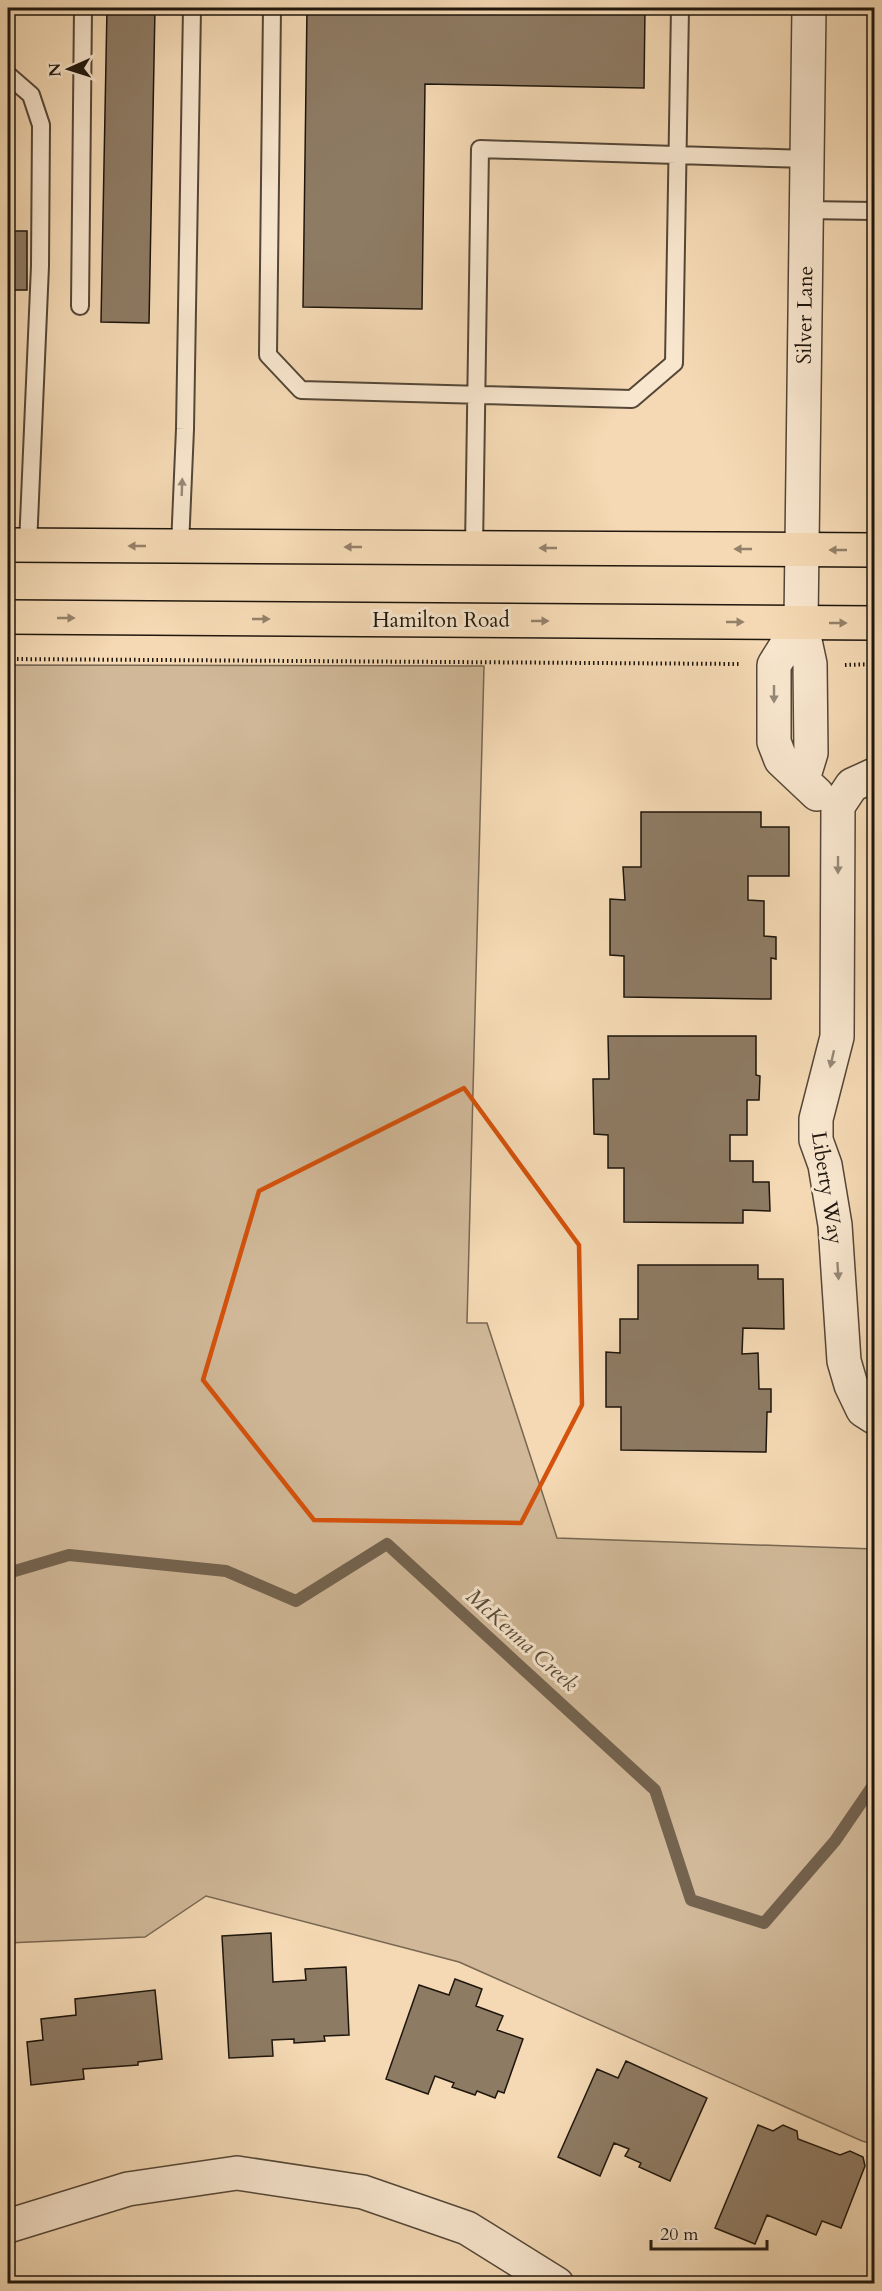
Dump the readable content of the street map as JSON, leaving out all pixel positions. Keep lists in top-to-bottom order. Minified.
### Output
{"streets":{"main road":["Hamilton Road"],"street":["Silver Lane","Liberty Way"]},"crossings":[["Silver Lane","Hamilton Road"]],"one_way":["Liberty Way"],"water":["McKenna Creek"],"scale_bar":"20 m","north":"left"}
